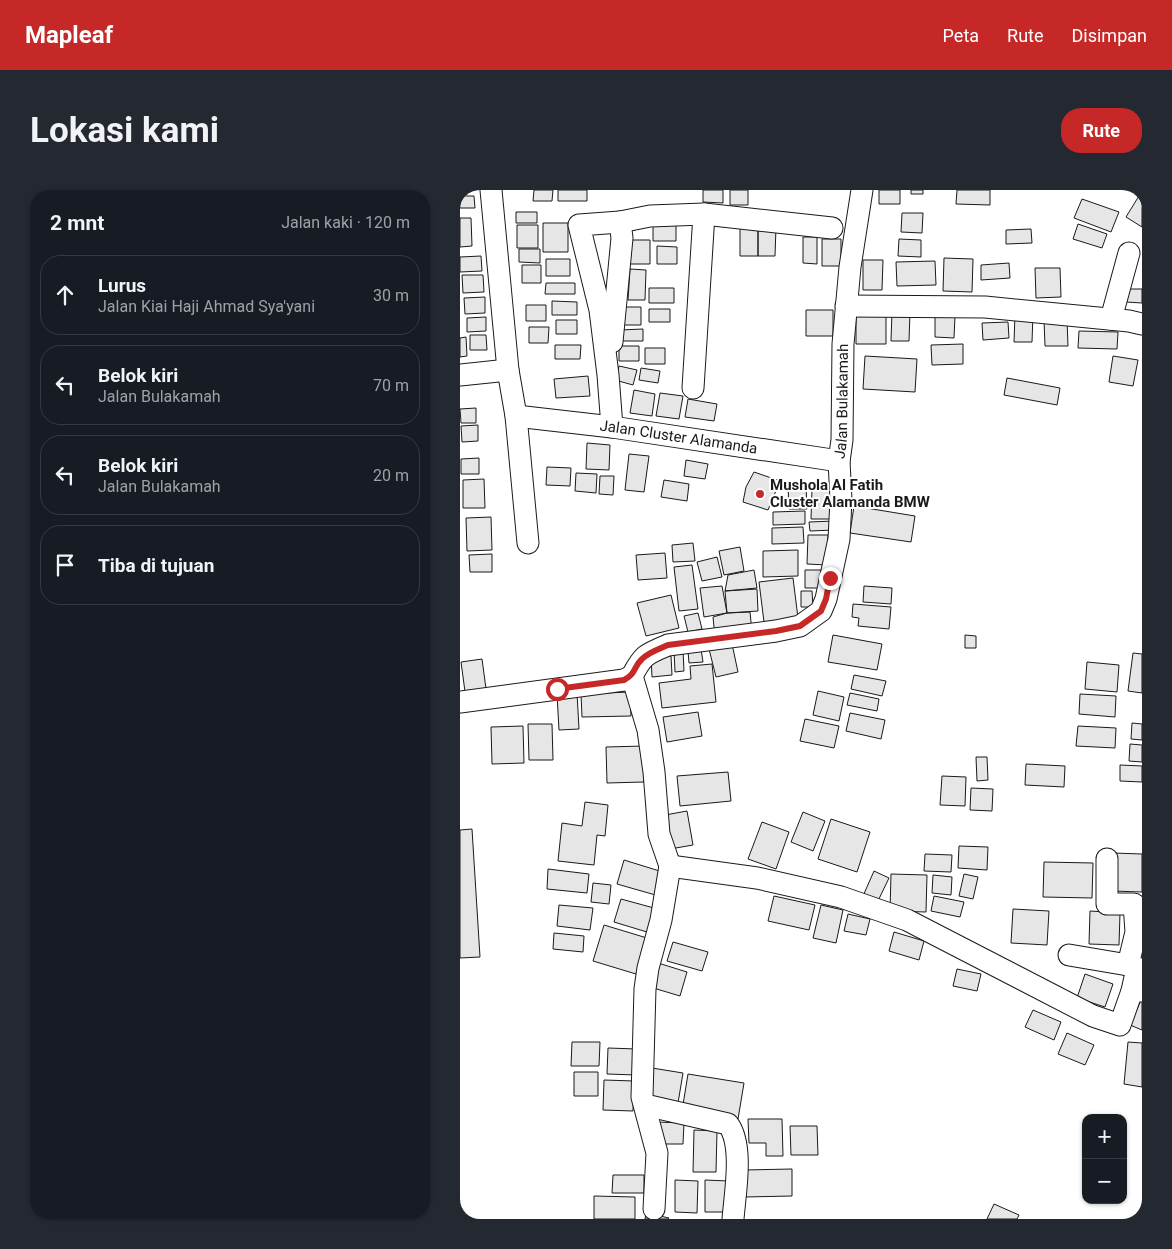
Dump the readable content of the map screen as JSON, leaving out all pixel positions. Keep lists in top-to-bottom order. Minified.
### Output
{"streets":{"street":["Jalan Bulakamah","Jalan Cluster Alamanda"]},"crossings":[["Jalan Bulakamah","Jalan Cluster Alamanda"]],"places":["Mushola Al Fatih Cluster Alamanda BMW"],"page":{"header":"Mapleaf","nav":["Peta","Rute","Disimpan"],"buttons":"Rute","title":"Lokasi kami","heading":["2 mnt","Jalan kaki · 120 m"],"list":[["Lurus","Jalan Kiai Haji Ahmad Sya'yani","30 m"],["Belok kiri","Jalan Bulakamah","70 m"],["Belok kiri","Jalan Bulakamah","20 m"],"Tiba di tujuan"],"map_buttons":["+","−"]}}
